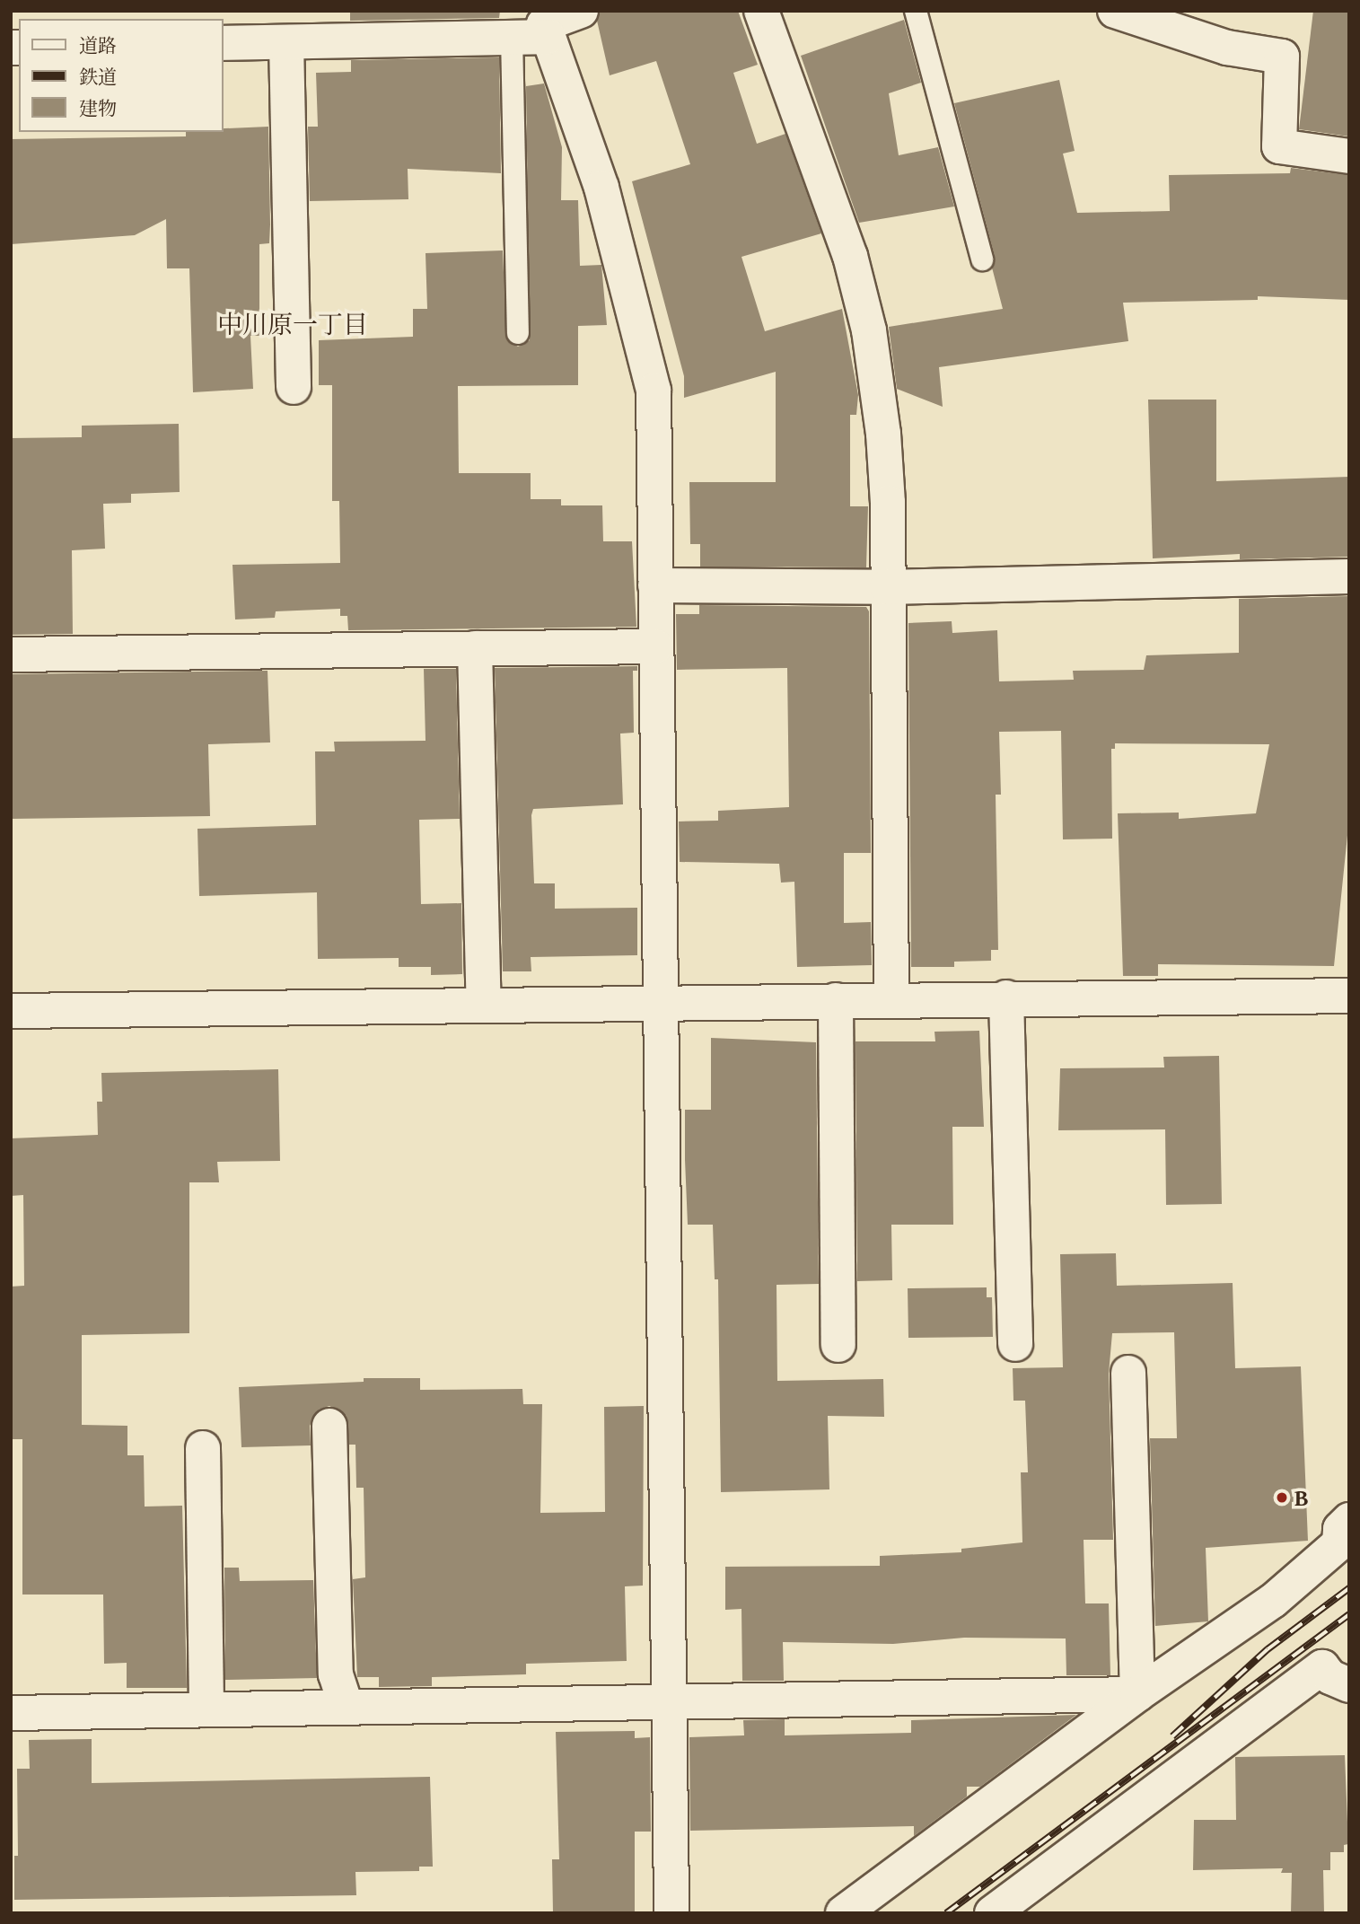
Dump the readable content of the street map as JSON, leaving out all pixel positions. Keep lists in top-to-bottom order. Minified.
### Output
{"districts":["中川原一丁目"],"places":["B"],"legend":["道路","鉄道","建物"]}
